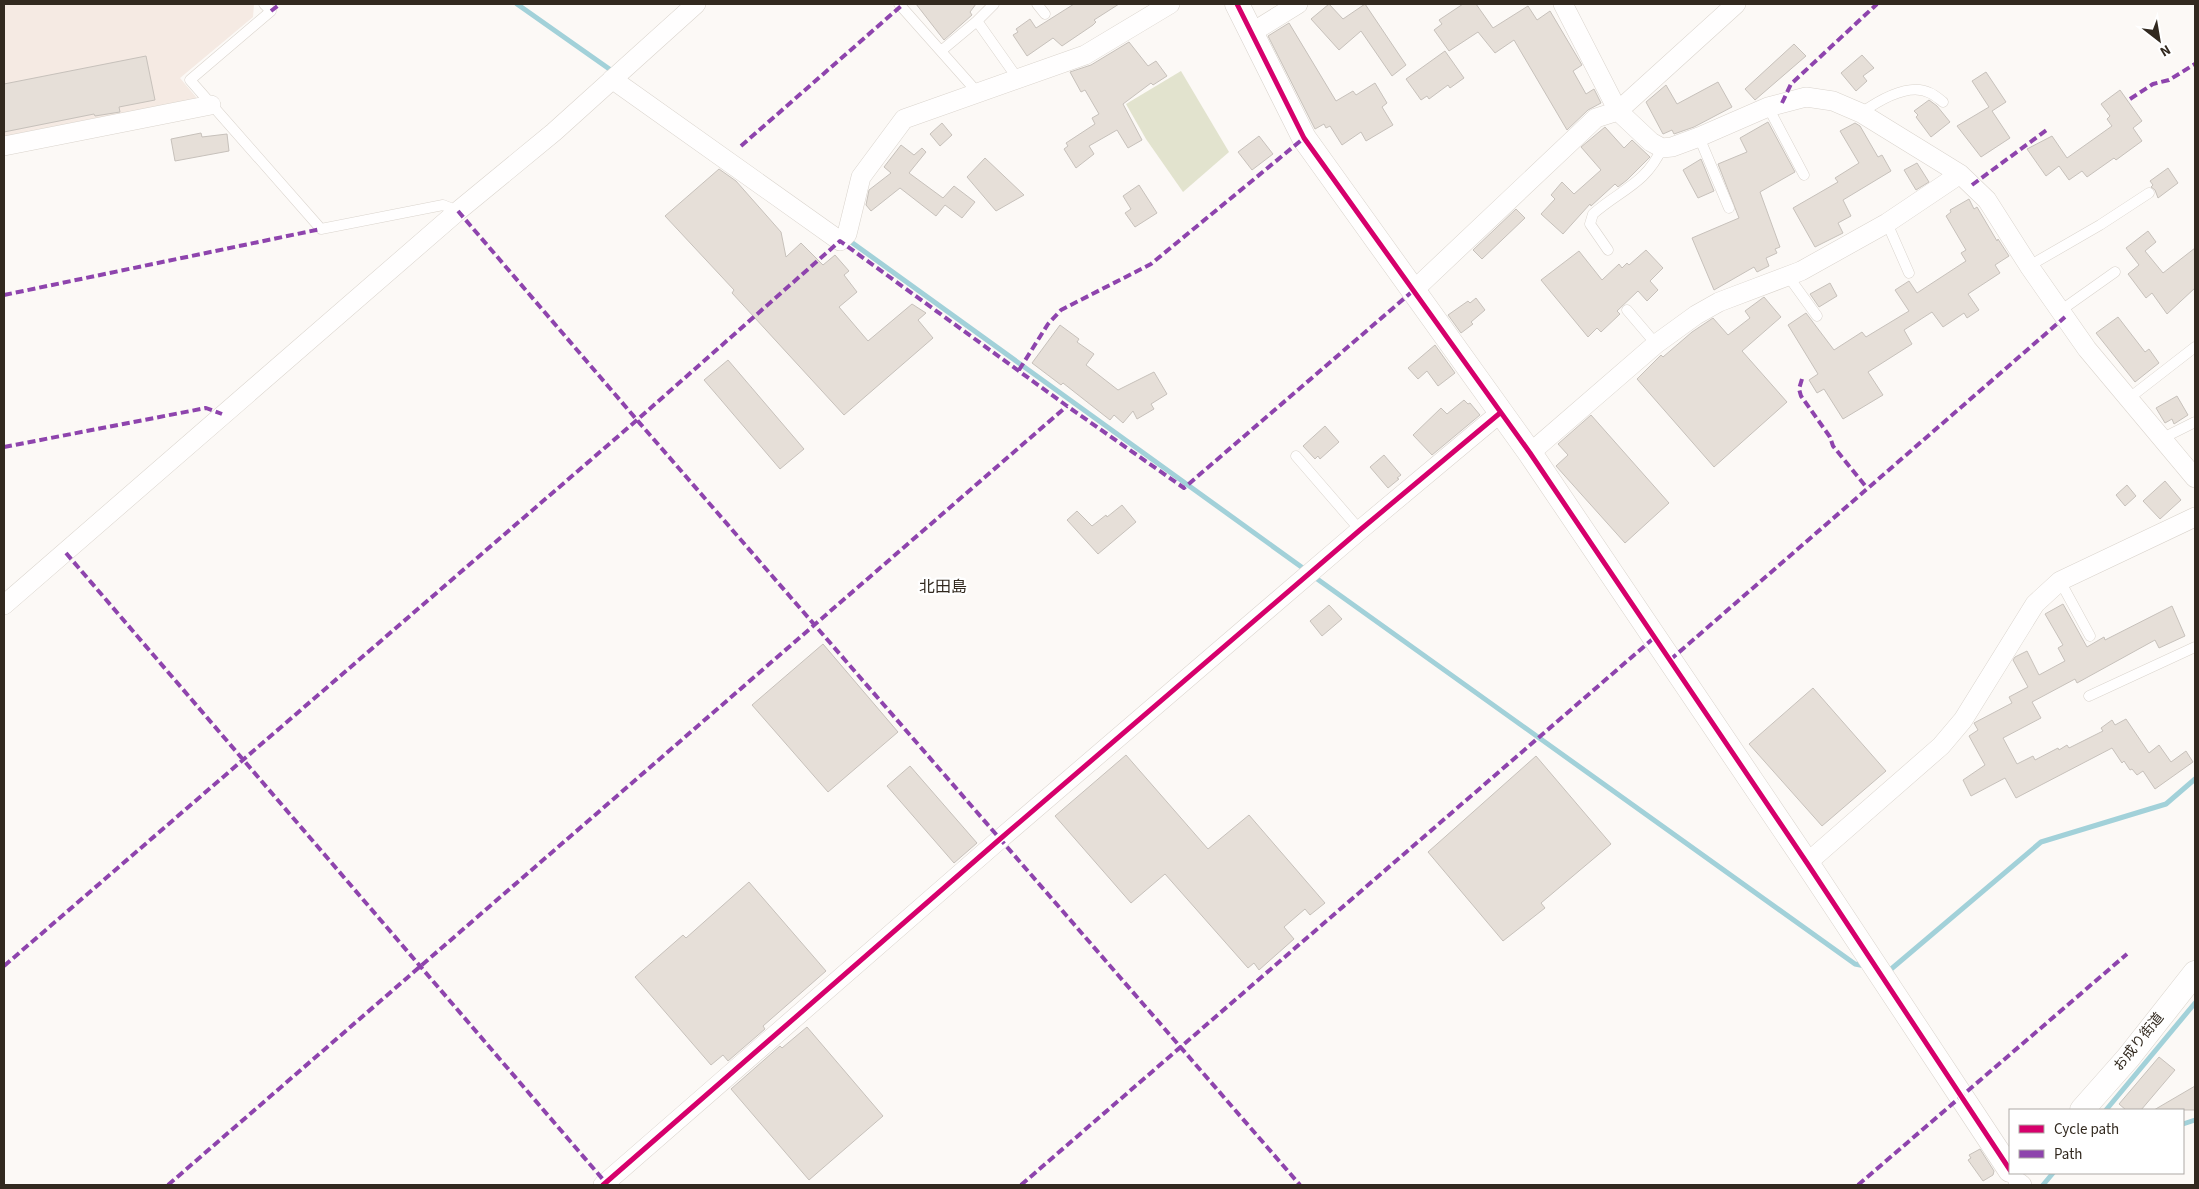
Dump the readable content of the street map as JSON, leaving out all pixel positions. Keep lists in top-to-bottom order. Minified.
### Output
{"streets":{"street":["お成り街道"]},"districts":["北田島"],"legend":["Cycle path","Path"],"north":"bottom right"}
